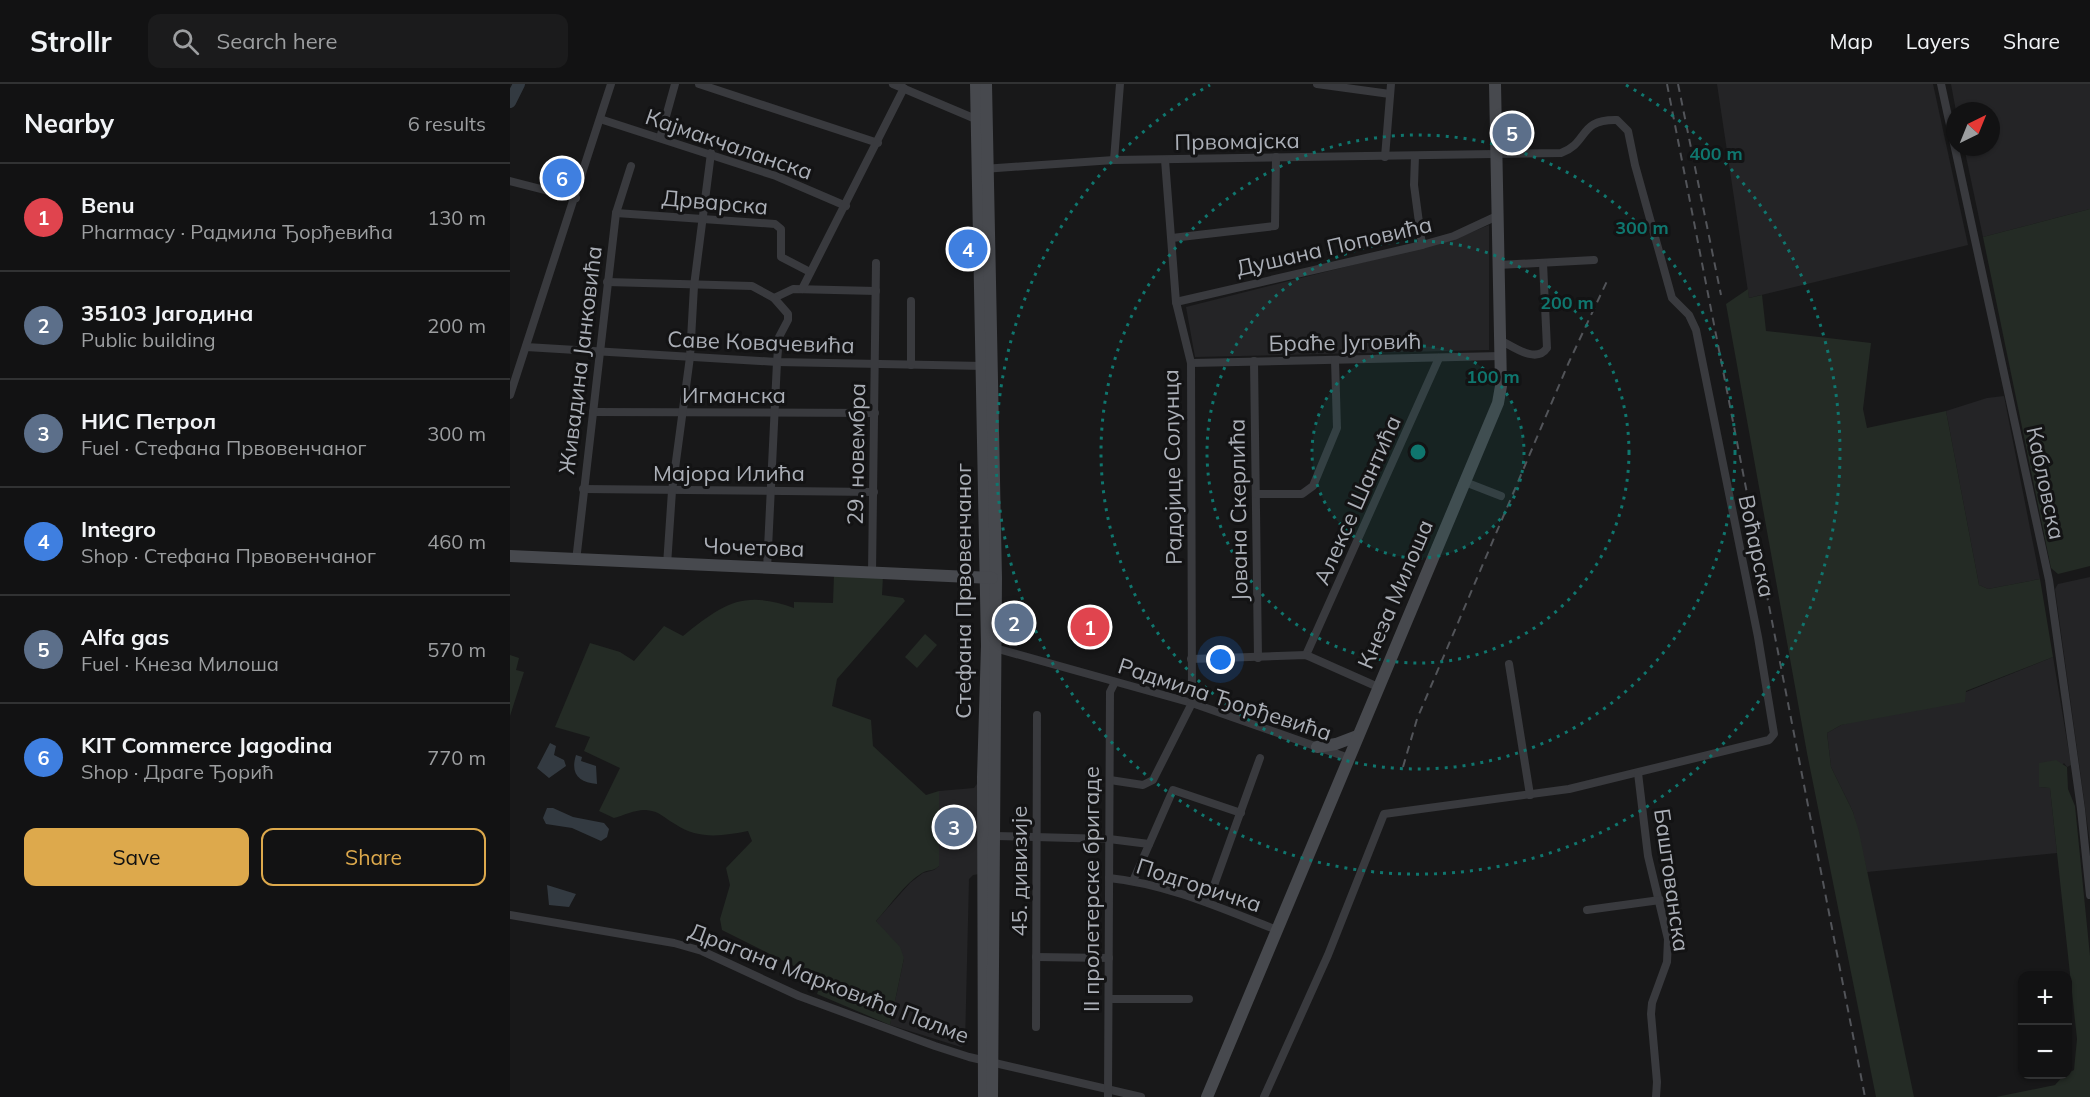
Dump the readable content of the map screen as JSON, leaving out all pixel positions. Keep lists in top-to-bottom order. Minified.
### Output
{"streets":{"street":["Првомајска","Кајмакчаланска","Дрварска","Душана Поповића","Саве Ковачевића","Браће Југовић","Живадина Јанковића","Игманска","29. новембра","Радојице Солунца","Мајора Илића","Кабловска","Алексе Шантића","Јована Скерлића","Воћарска","Чочетова","Стефана Првовенчаног","Кнеза Милоша","Радмила Ђорђевића","45. дивизије","Баштованска","Подгоричка","II пролетерске бригаде","Драгана Марковића Палме"]},"crossings":[["Првомајска","Радојице Солунца"],["Првомајска","Воћарска"],["Првомајска","Стефана Првовенчаног"],["Првомајска","Кнеза Милоша"],["Дрварска","Живадина Јанковића"],["Душана Поповића","Радојице Солунца"],["Душана Поповића","Кнеза Милоша"],["Саве Ковачевића","Живадина Јанковића"],["Саве Ковачевића","29. новембра"],["Саве Ковачевића","Стефана Првовенчаног"],["Браће Југовић","Радојице Солунца"],["Браће Југовић","Алексе Шантића"],["Браће Југовић","Јована Скерлића"],["Браће Југовић","Кнеза Милоша"],["Живадина Јанковића","Игманска"],["Живадина Јанковића","Мајора Илића"],["Живадина Јанковића","Чочетова"],["Игманска","29. новембра"],["29. новембра","Мајора Илића"],["29. новембра","Чочетова"],["Радојице Солунца","Радмила Ђорђевића"],["Воћарска","Кнеза Милоша"],["Воћарска","Баштованска"],["Чочетова","Стефана Првовенчаног"],["Стефана Првовенчаног","Радмила Ђорђевића"],["Стефана Првовенчаног","Драгана Марковића Палме"],["Кнеза Милоша","Радмила Ђорђевића"],["Кнеза Милоша","Подгоричка"],["Радмила Ђорђевића","II пролетерске бригаде"],["Подгоричка","II пролетерске бригаде"],["II пролетерске бригаде","Драгана Марковића Палме"]],"north":"top right","page":{"header":"Strollr","search":"Search here","nav":["Map","Layers","Share"],"heading":["Nearby","6 results"],"pins":["5","6","4","2","1","3"],"list":[{"mark":"1","name":"Benu","note":"Pharmacy · Радмила Ђорђевића","value":"130 m"},{"mark":"2","name":"35103 Јагодина","note":"Public building","value":"200 m"},{"mark":"3","name":"НИС Петрол","note":"Fuel · Стефана Првовенчаног","value":"300 m"},{"mark":"4","name":"Integro","note":"Shop · Стефана Првовенчаног","value":"460 m"},{"mark":"5","name":"Alfa gas","note":"Fuel · Кнеза Милоша","value":"570 m"},{"mark":"6","name":"KIT Commerce Jagodina","note":"Shop · Драге Ђорић","value":"770 m"}],"buttons":["Save","Share"],"map_buttons":["+","−"]},"rings":["400 m","300 m","200 m","100 m"]}
